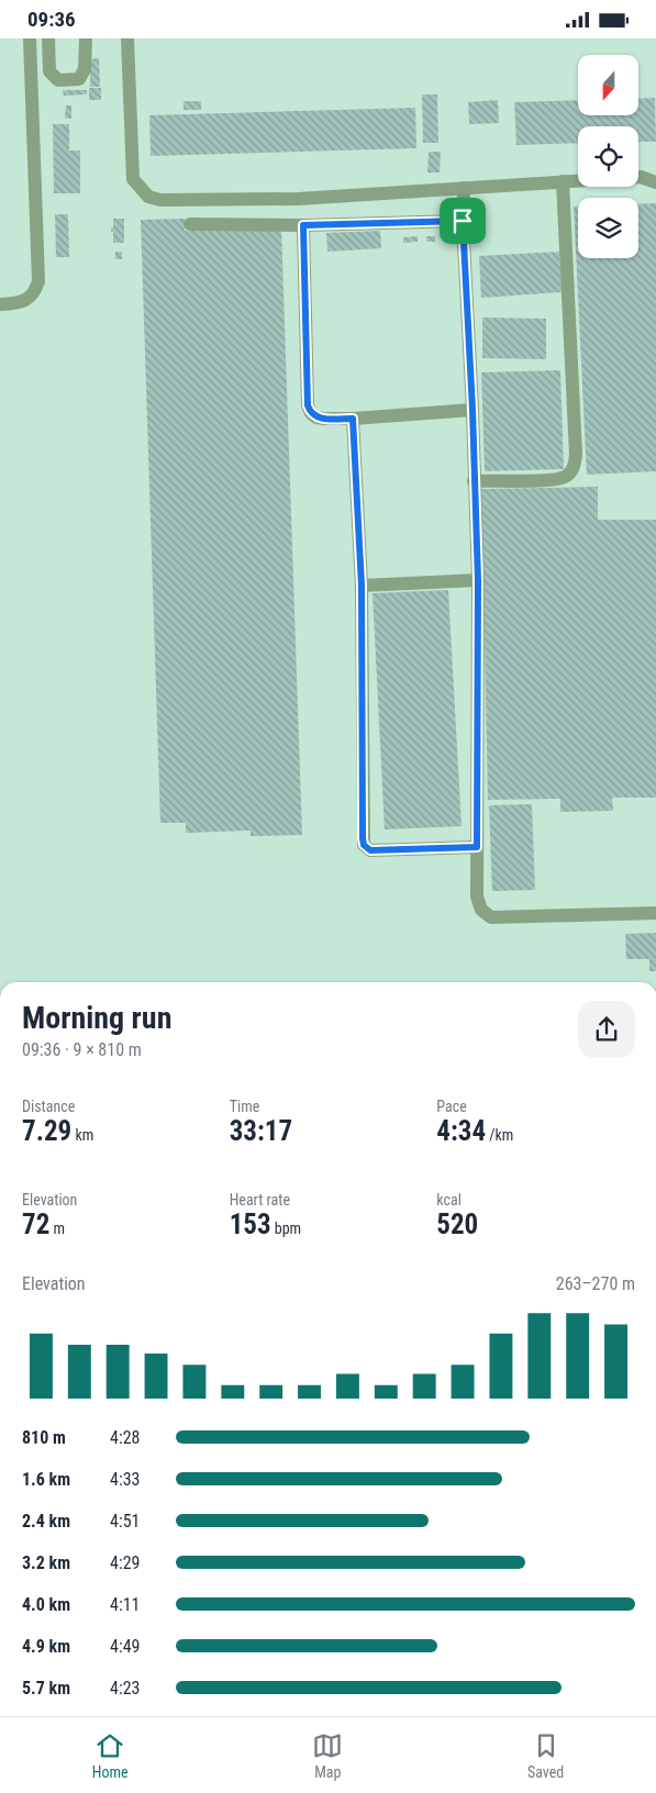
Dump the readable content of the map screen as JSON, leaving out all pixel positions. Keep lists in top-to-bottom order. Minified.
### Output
{"north":"bottom","page":{"status":"09:36","heading":["Morning run","09:36 · 9 × 810 m"],"stats":[["Distance","7.29 km"],["Time","33:17"],["Pace","4:34 /km"],["Elevation","72 m"],["Heart rate","153 bpm"],["kcal","520"]],"chart":["Elevation","263–270 m"],"list":[{"name":"810 m","note":"4:28"},{"name":"1.6 km","note":"4:33"},{"name":"2.4 km","note":"4:51"},{"name":"3.2 km","note":"4:29"},{"name":"4.0 km","note":"4:11"},{"name":"4.9 km","note":"4:49"},{"name":"5.7 km","note":"4:23"}],"tabs":["Home","Map","Saved"]}}
